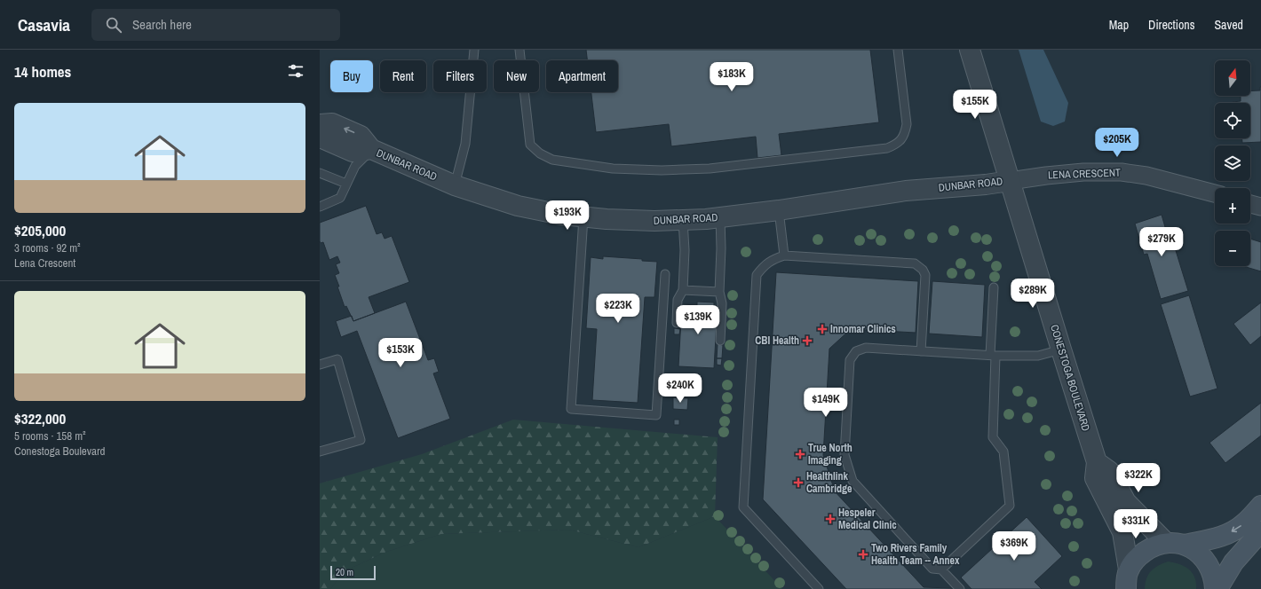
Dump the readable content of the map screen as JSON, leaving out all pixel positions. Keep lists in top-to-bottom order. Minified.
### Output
{"streets":{"street":["DUNBAR ROAD","LENA CRESCENT","CONESTOGA BOULEVARD"]},"crossings":[["DUNBAR ROAD","LENA CRESCENT"],["DUNBAR ROAD","CONESTOGA BOULEVARD"],["LENA CRESCENT","CONESTOGA BOULEVARD"]],"places":{"health":["Innomar Clinics","CBI Health","True North Imaging","Healthlink Cambridge","Hespeler Medical Clinic","Two Rivers Family Health Team -- Annex"]},"scale_bar":"20 m","north":"top","page":{"header":"Casavia","search":"Search here","nav":["Map","Directions","Saved"],"heading":"14 homes","map_buttons":["+","−"],"chip":["Buy","Rent","Filters","New","Apartment"],"price":["$183K","$155K","$205K","$193K","$279K","$289K","$223K","$139K","$153K","$240K","$149K","$322K","$331K","$369K"],"list":[{"name":"$205,000","note":"3 rooms · 92 m² · Lena Crescent"},{"name":"$322,000","note":"5 rooms · 158 m² · Conestoga Boulevard"}],"scale":"20 m"}}
